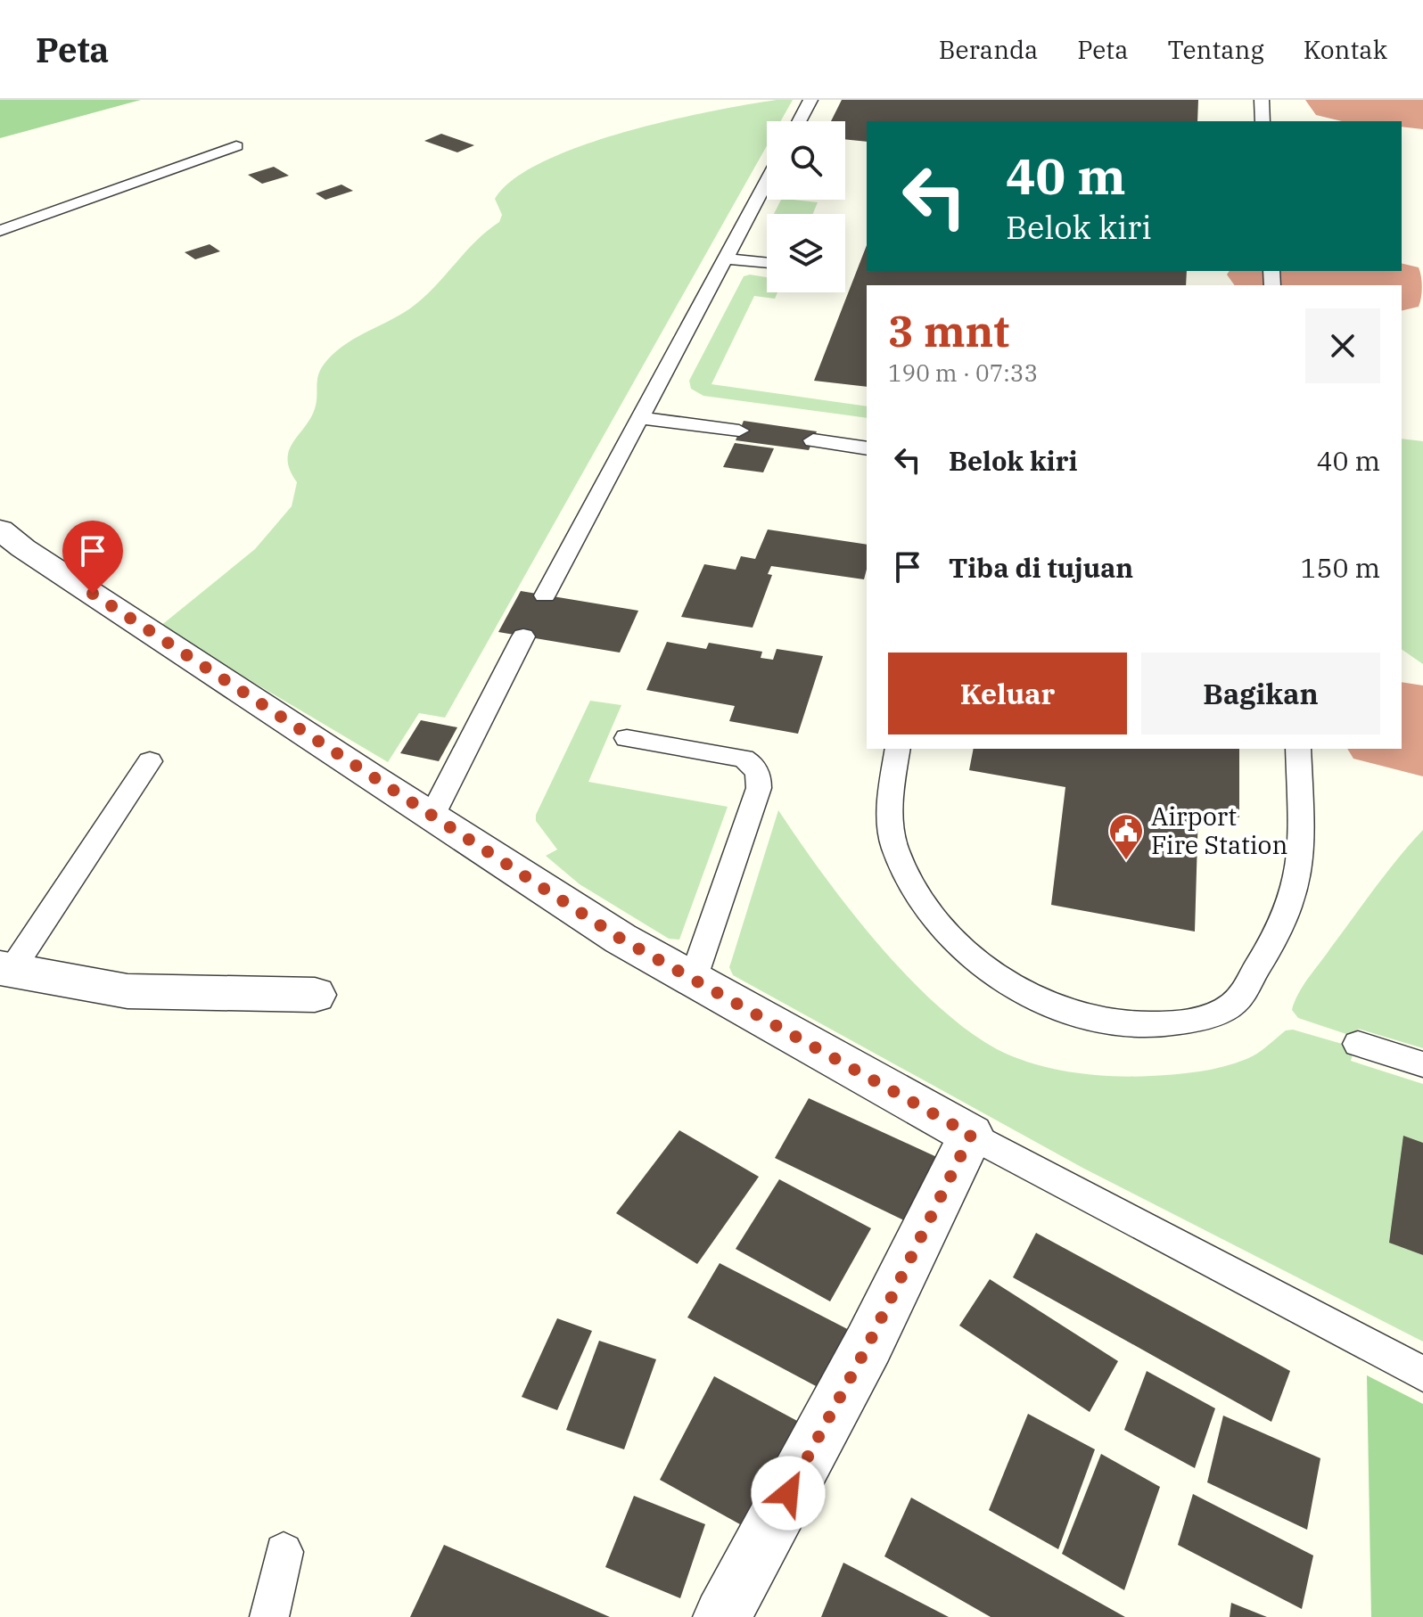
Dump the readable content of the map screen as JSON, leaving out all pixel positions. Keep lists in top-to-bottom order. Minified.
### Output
{"places":{"public building":["Airport Fire Station"]},"page":{"header":"Peta","nav":["Beranda","Peta","Tentang","Kontak"],"turn":["40 m","Belok kiri"],"heading":["3 mnt","190 m · 07:33"],"list":[{"name":"Belok kiri","value":"40 m"},{"name":"Tiba di tujuan","value":"150 m"}],"buttons":["Keluar","Bagikan"]}}
